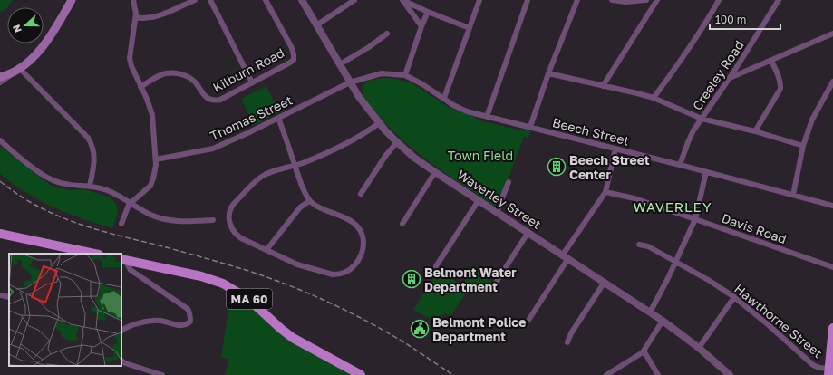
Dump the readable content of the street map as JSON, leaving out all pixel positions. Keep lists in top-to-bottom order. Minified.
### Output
{"streets":{"main road":["MA 60"],"street":["Kilburn Road","Creeley Road","Thomas Street","Beech Street","Waverley Street","Davis Road","Hawthorne Street"]},"crossings":[["Creeley Road","Beech Street"],["Thomas Street","Beech Street"],["Thomas Street","Waverley Street"],["Beech Street","Waverley Street"]],"districts":["WAVERLEY"],"parks":["Town Field"],"places":{"building":["Beech Street Center","Belmont Water Department"],"public building":["Belmont Police Department"]},"scale_bar":"100 m","north":"left"}
